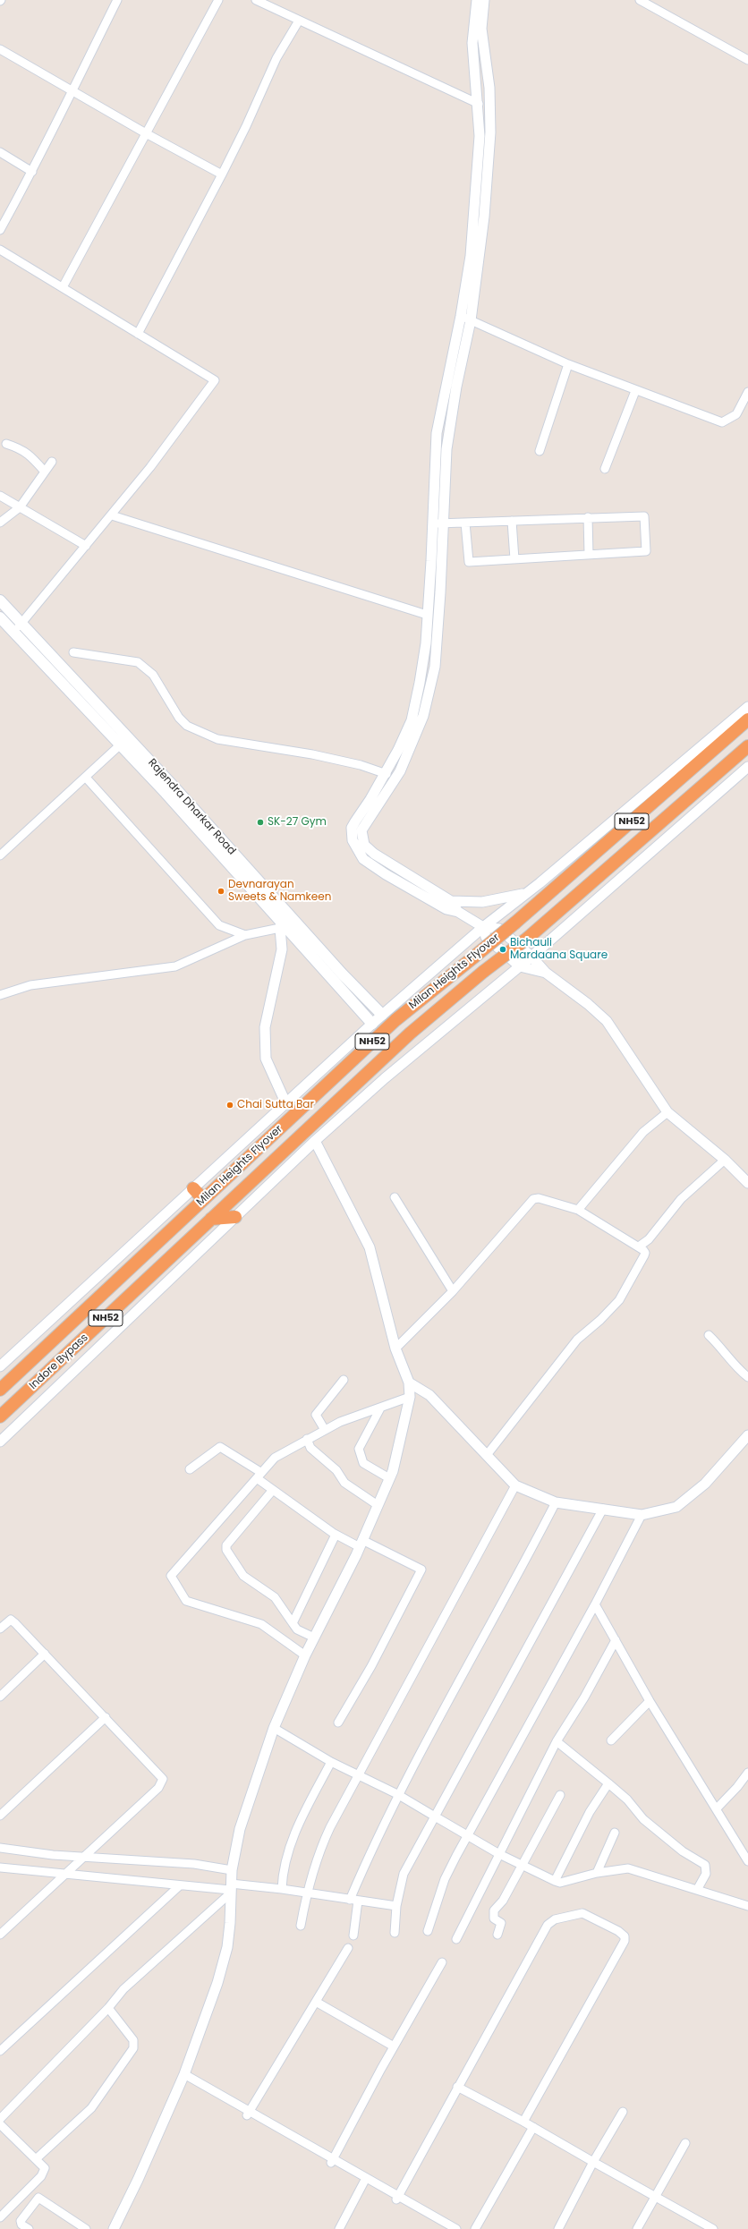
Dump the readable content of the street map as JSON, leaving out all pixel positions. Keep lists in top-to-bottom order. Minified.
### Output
{"streets":{"highway":["NH52","Milan Heights Flyover","Indore Bypass"],"main road":["Rajendra Dharkar Road"]},"crossings":[["Milan Heights Flyover","Indore Bypass"]],"places":["SK-27 Gym","Devnarayan Sweets & Namkeen","Bichauli Mardaana Square","Chai Sutta Bar"]}
